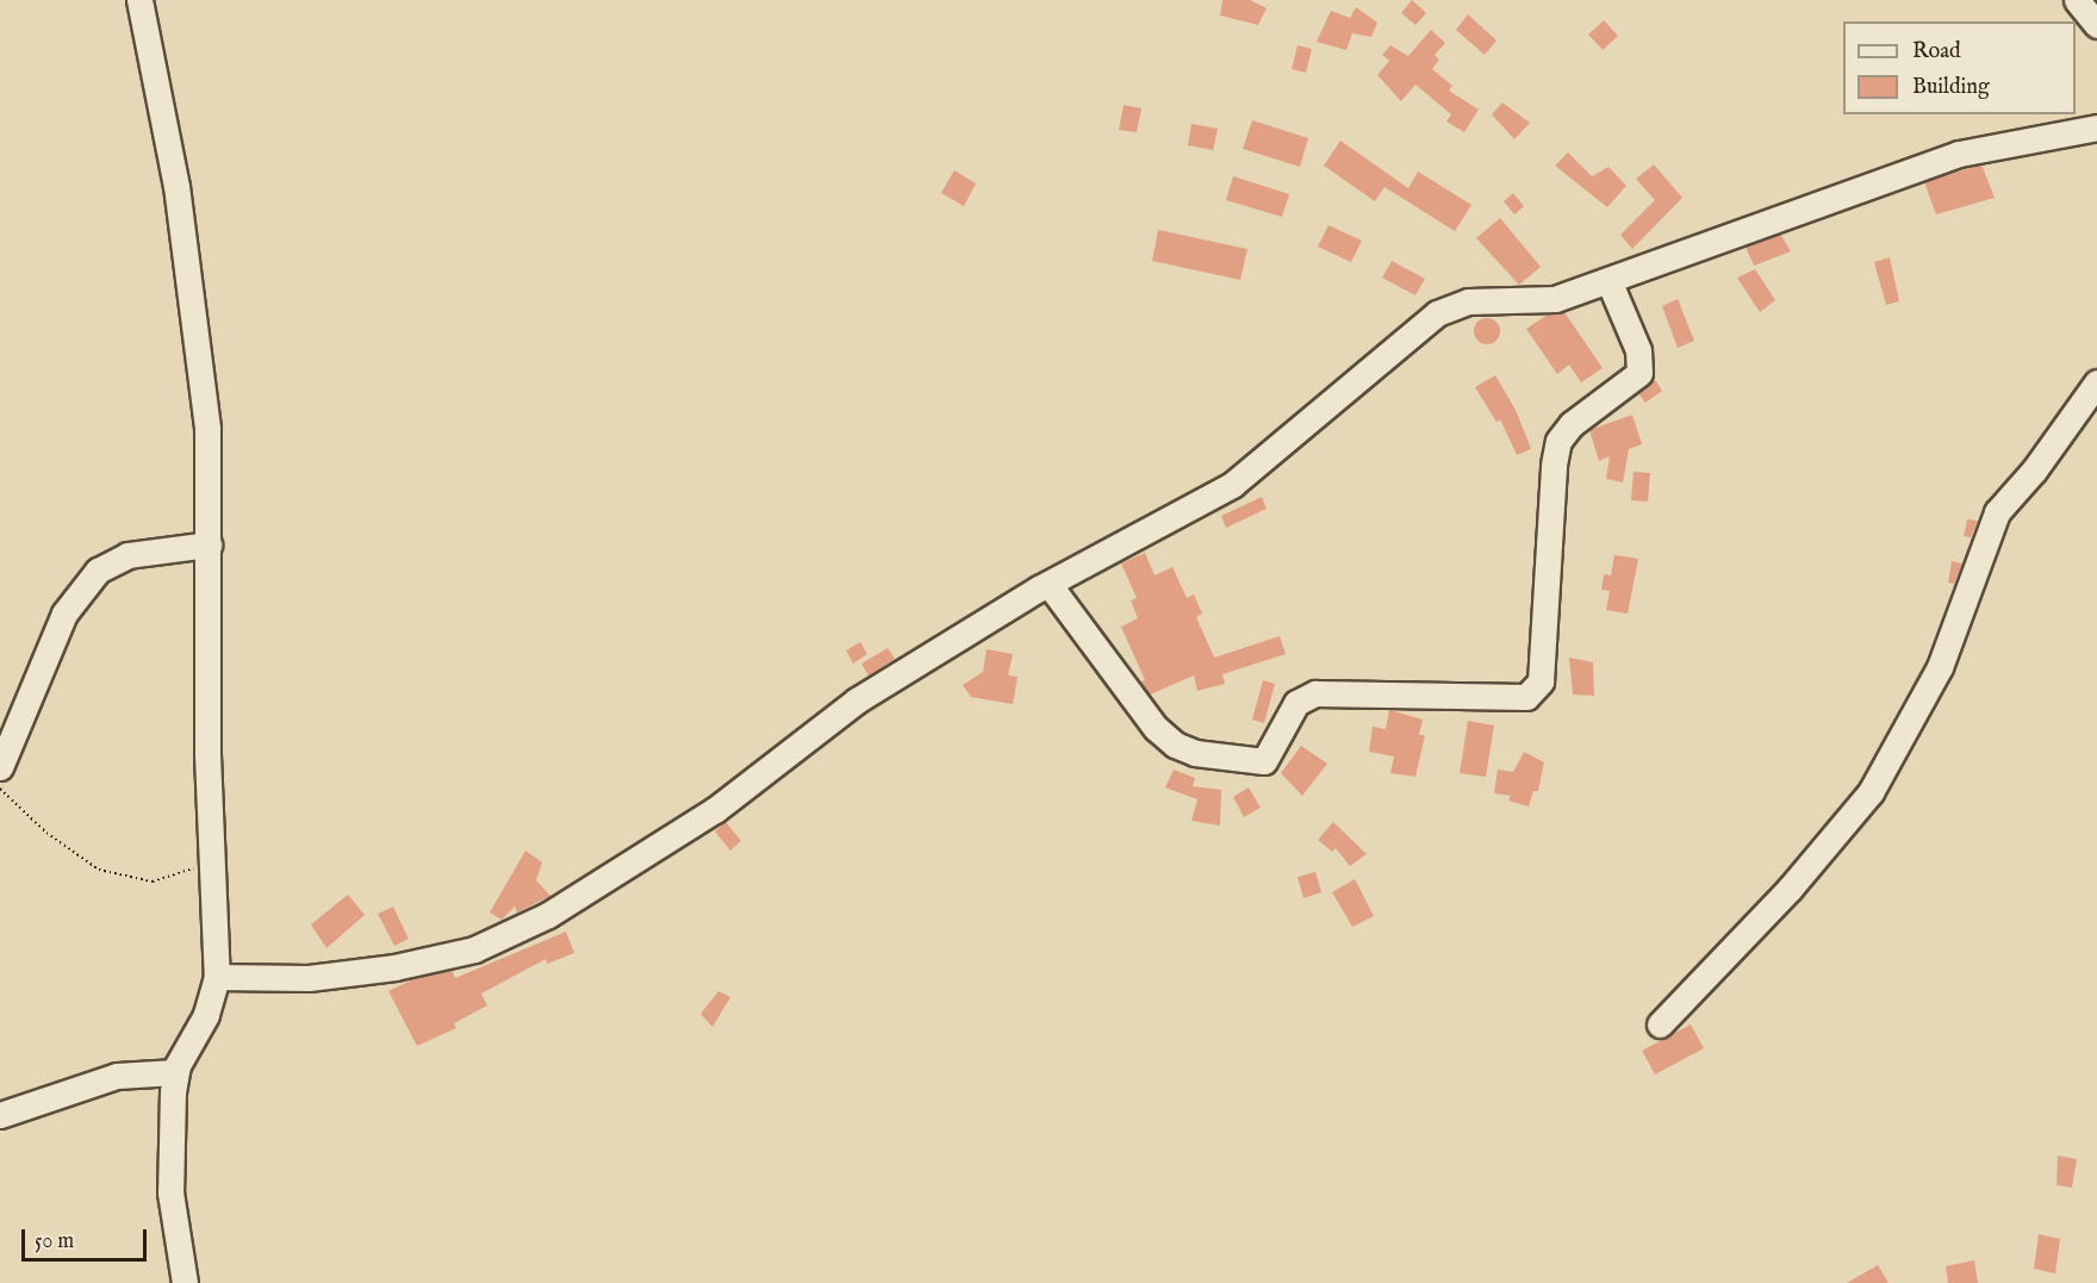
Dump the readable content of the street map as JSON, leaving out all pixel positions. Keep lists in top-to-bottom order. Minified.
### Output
{"legend":["Road","Building"],"scale_bar":"50 m"}
